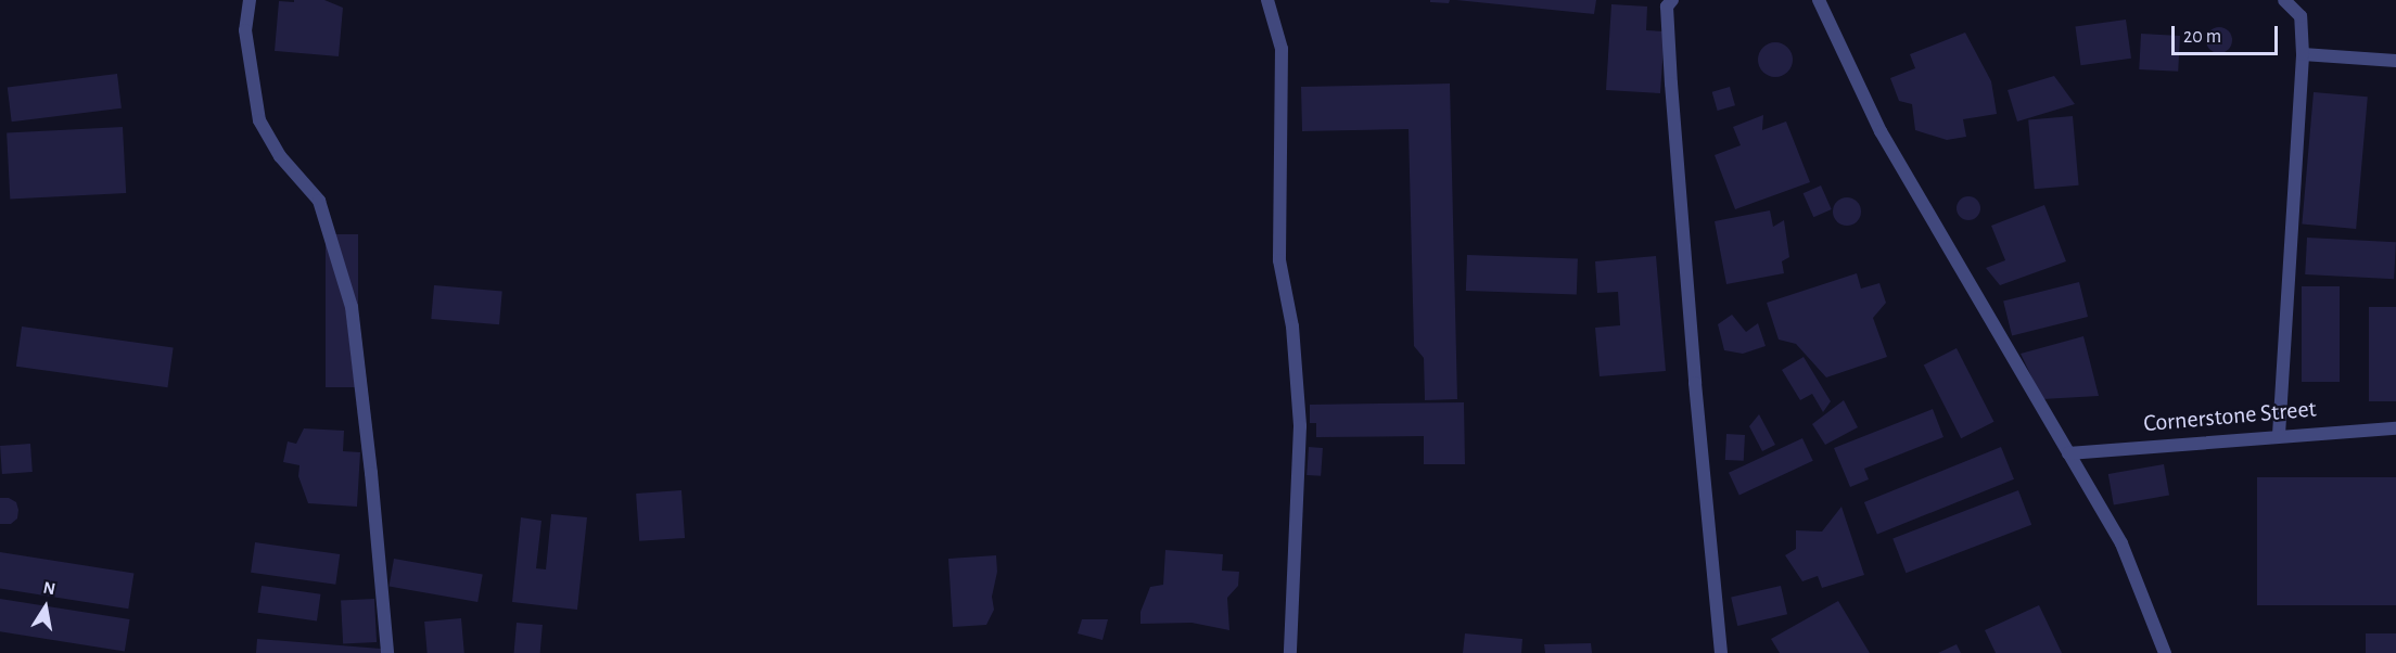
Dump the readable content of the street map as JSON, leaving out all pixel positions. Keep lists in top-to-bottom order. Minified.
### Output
{"streets":{"street":["Cornerstone Street"]},"scale_bar":"20 m","north":"top"}
